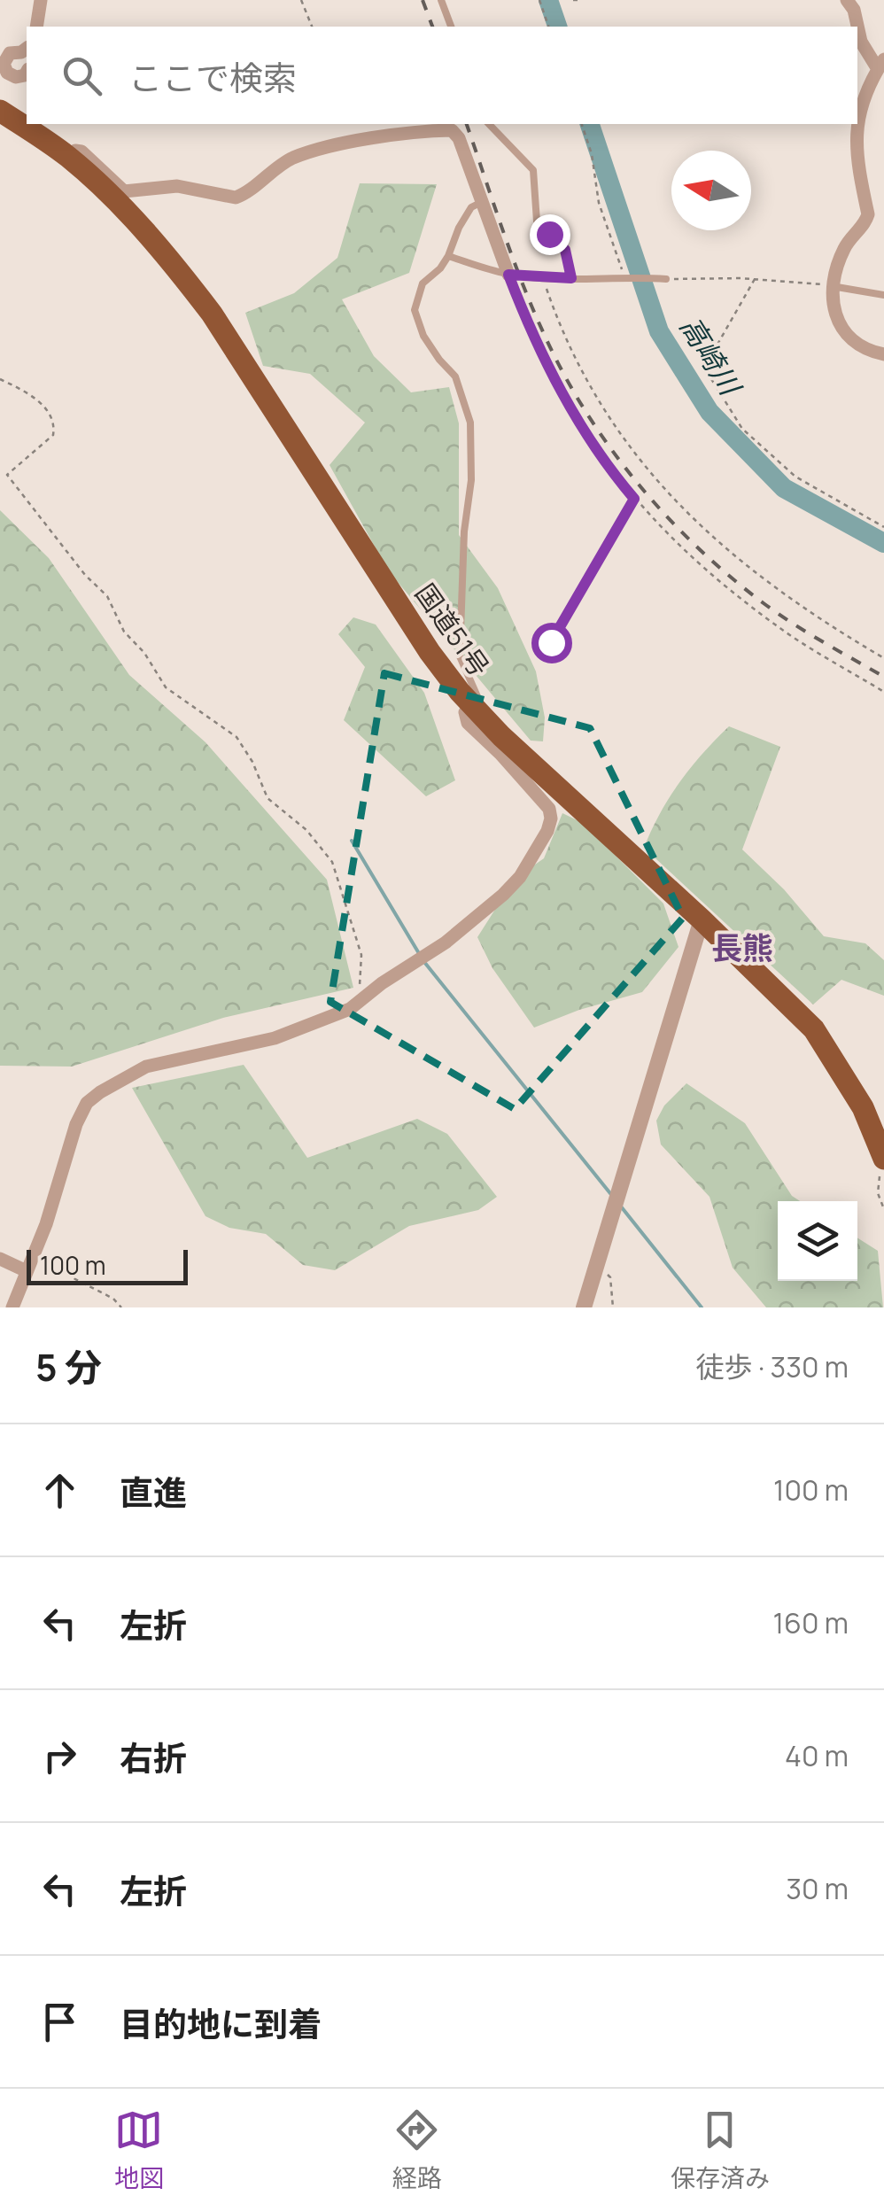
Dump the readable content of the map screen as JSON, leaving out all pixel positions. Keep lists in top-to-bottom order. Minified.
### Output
{"streets":{"highway":["国道51号"]},"districts":["長熊"],"water":["高崎川"],"scale_bar":"100 m","north":"left","page":{"search":"ここで検索","scale":"100 m","heading":["5 分","徒歩 · 330 m"],"list":[["直進","100 m"],["左折","160 m"],["右折","40 m"],["左折","30 m"],"目的地に到着"],"nav":["地図","経路","保存済み"]}}
